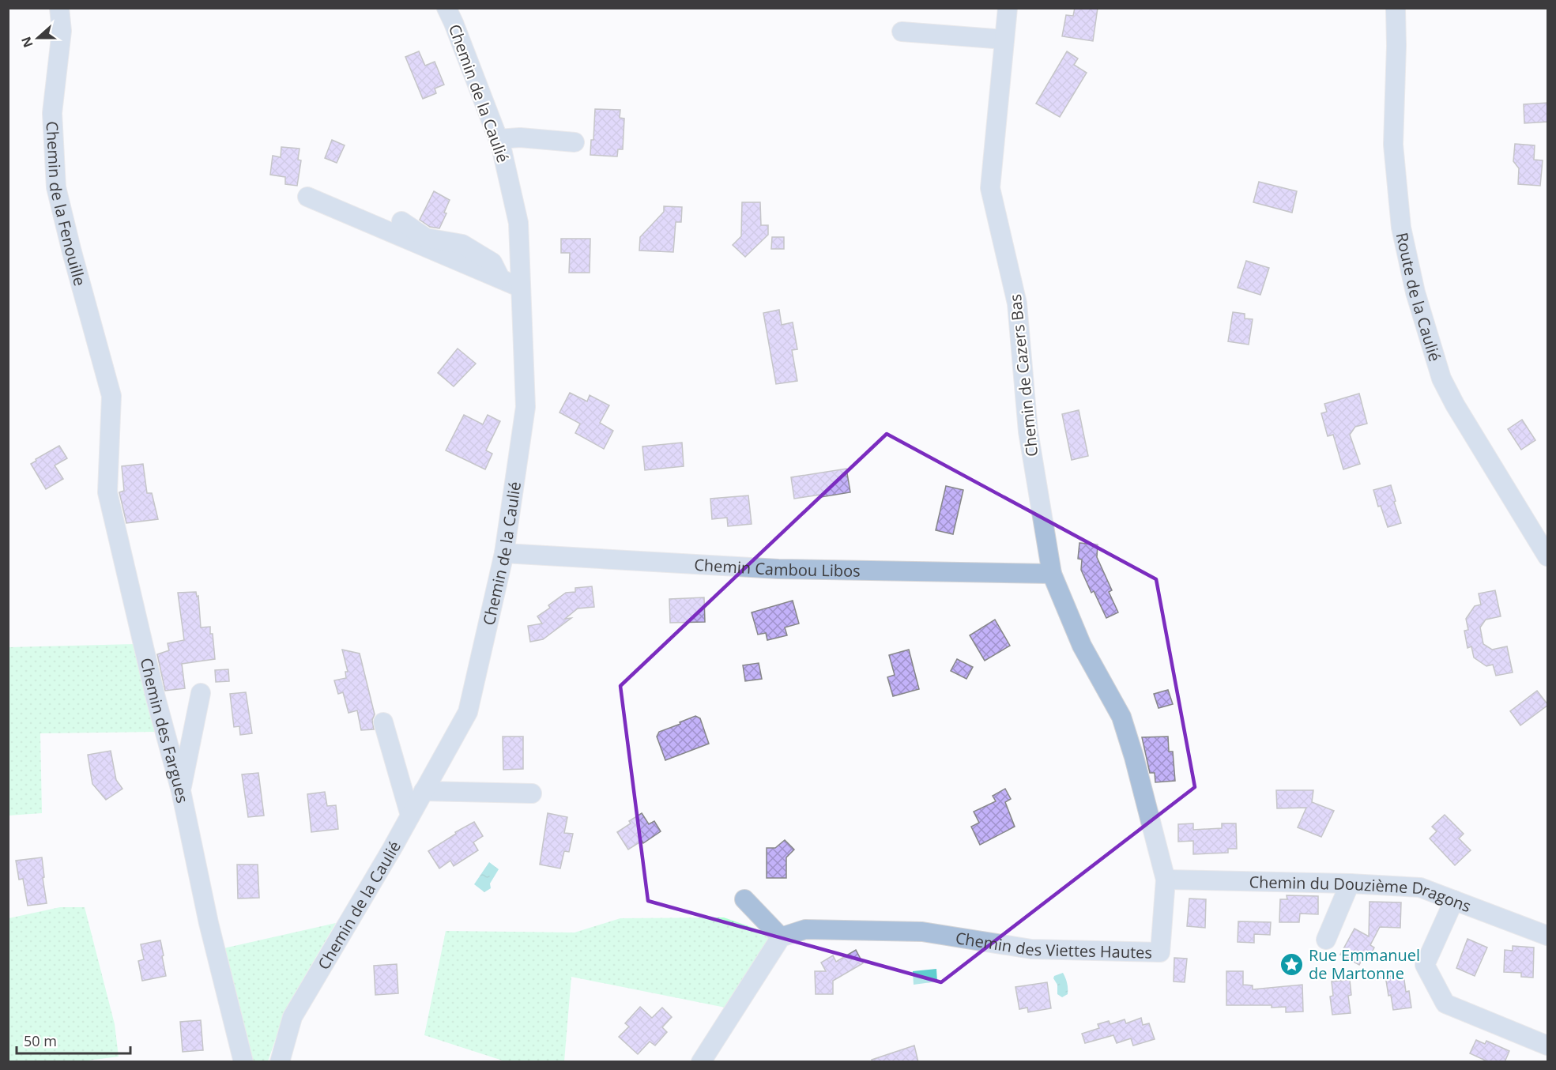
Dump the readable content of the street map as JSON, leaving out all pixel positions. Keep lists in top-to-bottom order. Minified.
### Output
{"streets":{"street":["Chemin de la Caulié","Chemin de la Fenouille","Route de la Caulié","Chemin de Cazers Bas","Chemin Cambou Libos","Chemin des Fargues","Chemin du Douzième Dragons","Chemin des Viettes Hautes"]},"crossings":[["Chemin de la Caulié","Chemin Cambou Libos"],["Chemin de la Fenouille","Chemin des Fargues"],["Chemin de Cazers Bas","Chemin Cambou Libos"],["Chemin de Cazers Bas","Chemin des Viettes Hautes"],["Chemin Cambou Libos","Chemin des Viettes Hautes"],["Chemin du Douzième Dragons","Chemin des Viettes Hautes"]],"places":{"place":["Rue Emmanuel de Martonne"]},"scale_bar":"50 m","north":"left"}
